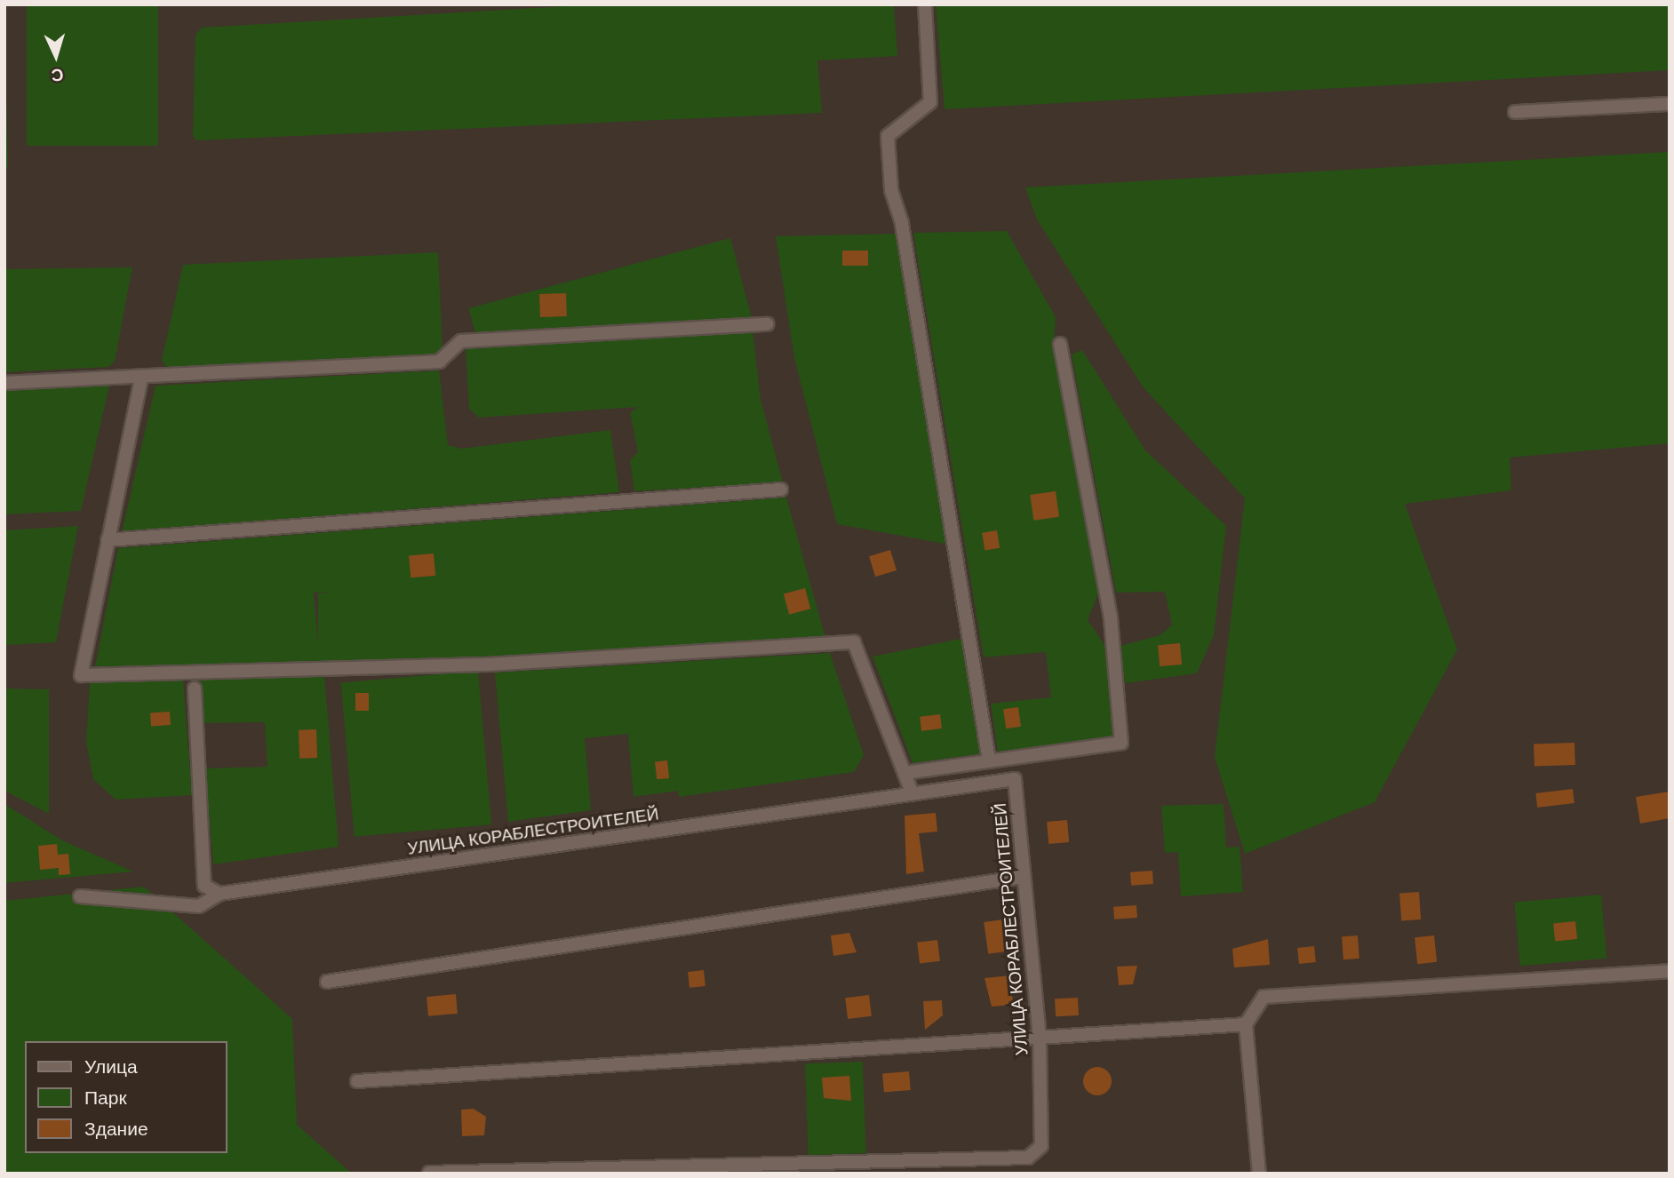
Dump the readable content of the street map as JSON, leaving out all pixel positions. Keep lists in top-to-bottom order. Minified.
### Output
{"streets":{"street":["УЛИЦА КОРАБЛЕСТРОИТЕЛЕЙ"]},"legend":["Улица","Парк","Здание"],"north":"bottom"}
